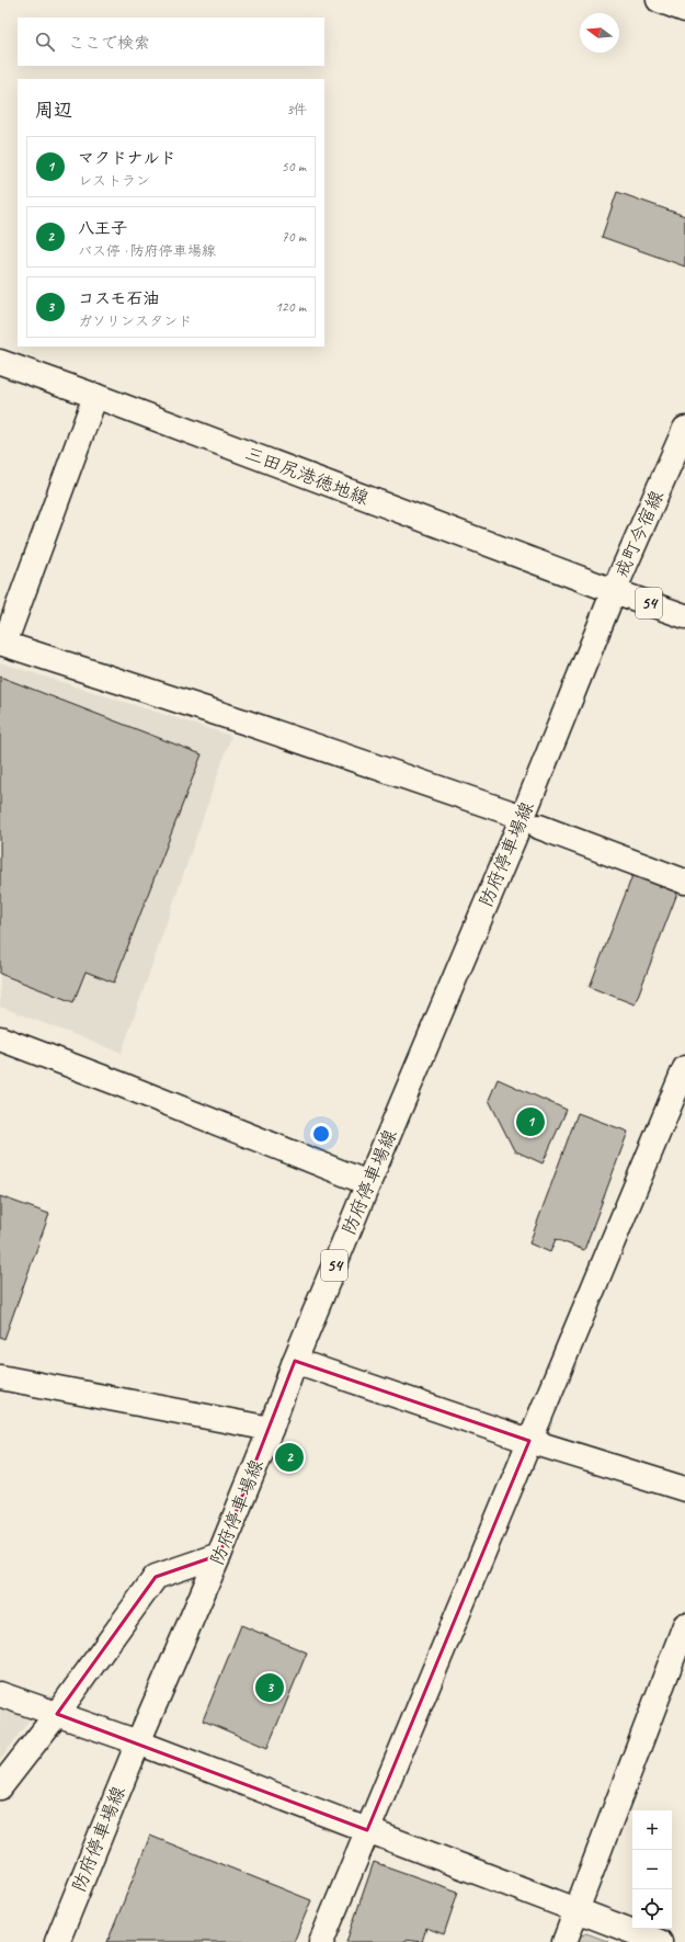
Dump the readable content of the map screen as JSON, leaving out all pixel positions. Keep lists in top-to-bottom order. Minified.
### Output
{"streets":{"street":["三田尻港徳地線","戒町今宿線","54","防府停車場線"]},"crossings":[["三田尻港徳地線","戒町今宿線"],["三田尻港徳地線","54"],["三田尻港徳地線","防府停車場線"],["戒町今宿線","54"],["戒町今宿線","防府停車場線"],["54","防府停車場線"]],"north":"left","page":{"search":"ここで検索","heading":["周辺","3件"],"list":[{"mark":"1","name":"マクドナルド","note":"レストラン","value":"50 m"},{"mark":"2","name":"八王子","note":"バス停 · 防府停車場線","value":"70 m"},{"mark":"3","name":"コスモ石油","note":"ガソリンスタンド","value":"120 m"}],"pins":["1","2","3"],"map_buttons":["+","−"]}}
